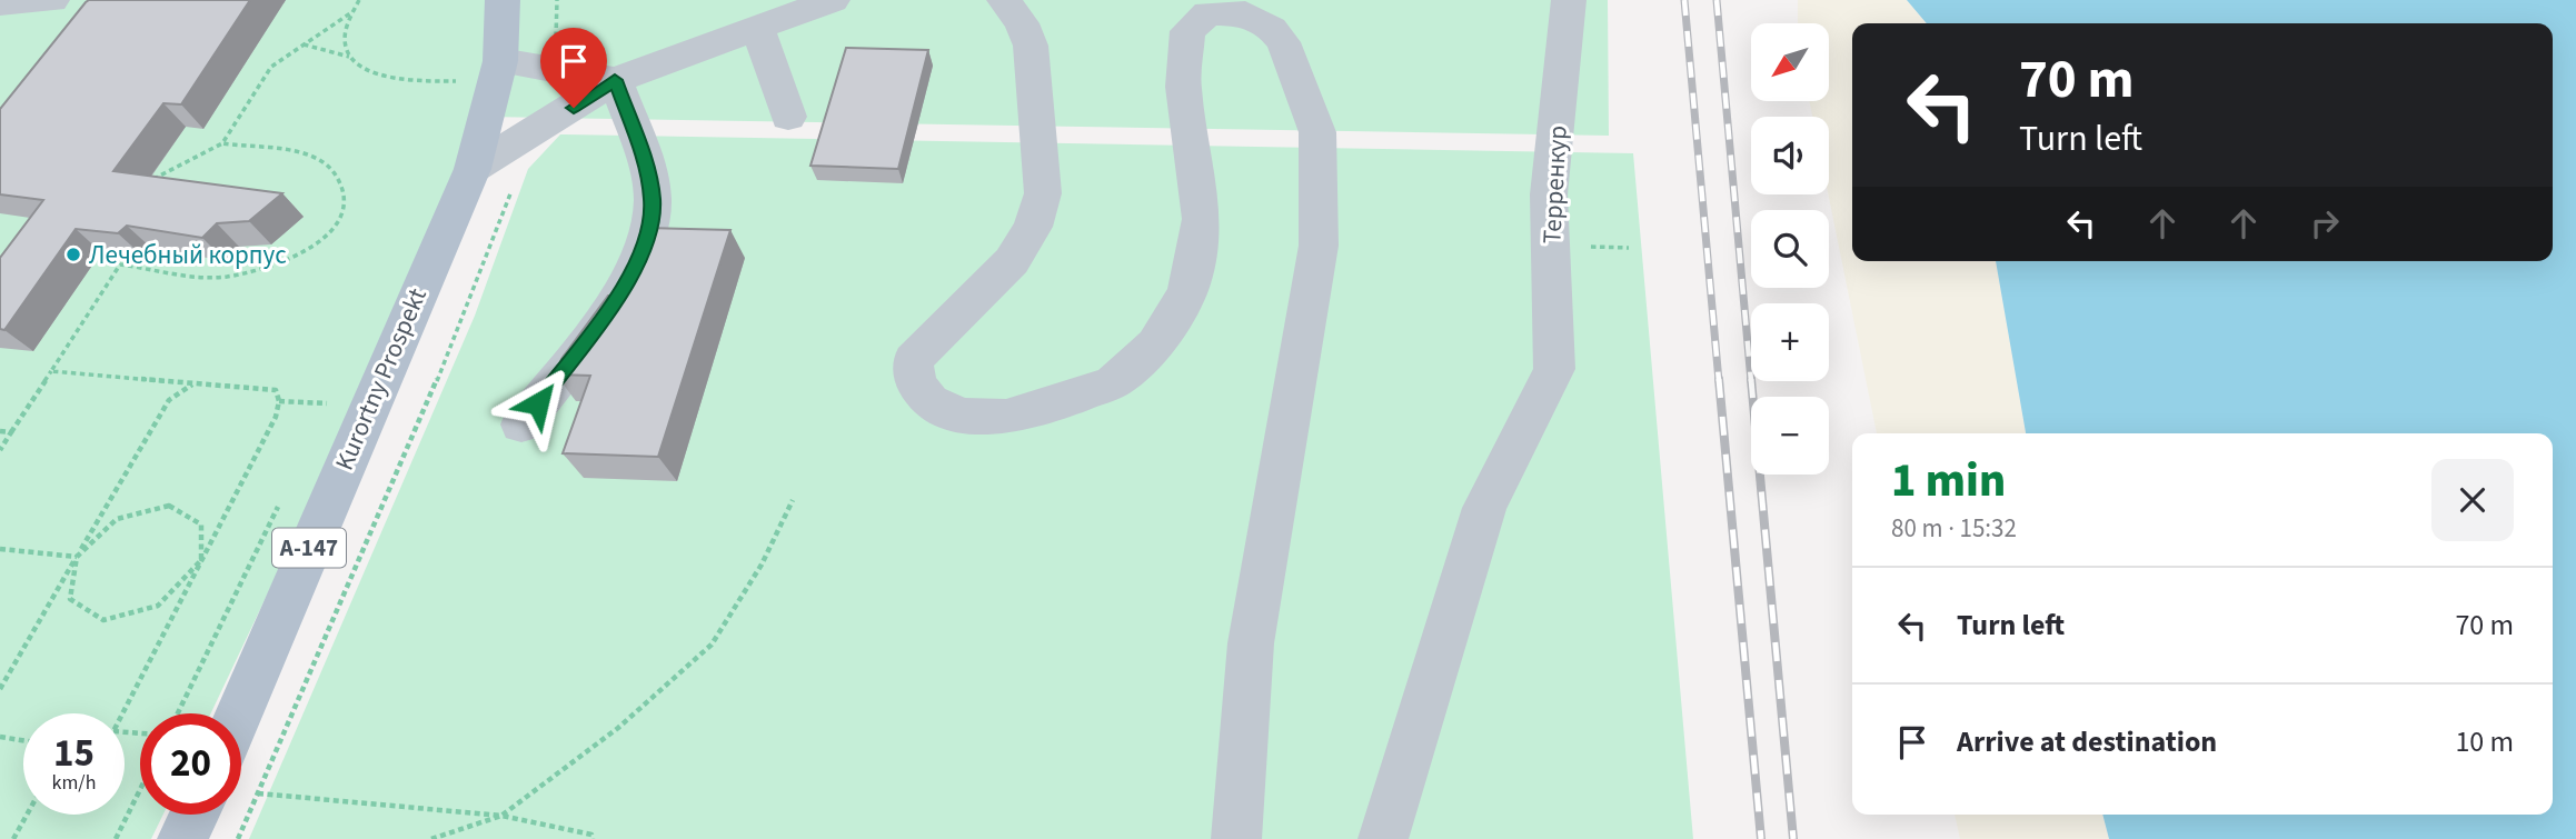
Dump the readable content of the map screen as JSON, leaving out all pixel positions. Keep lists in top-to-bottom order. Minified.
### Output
{"streets":{"main road":["Kurortny Prospekt","А-147"],"street":["Терренкур"]},"places":["Лечебный корпус"],"north":"bottom left","page":{"map_buttons":["+","−"],"turn":["70 m","Turn left"],"heading":["1 min","80 m · 15:32"],"list":[{"name":"Turn left","value":"70 m"},{"name":"Arrive at destination","value":"10 m"}],"speed":"15 km/h","limit":"20"}}
